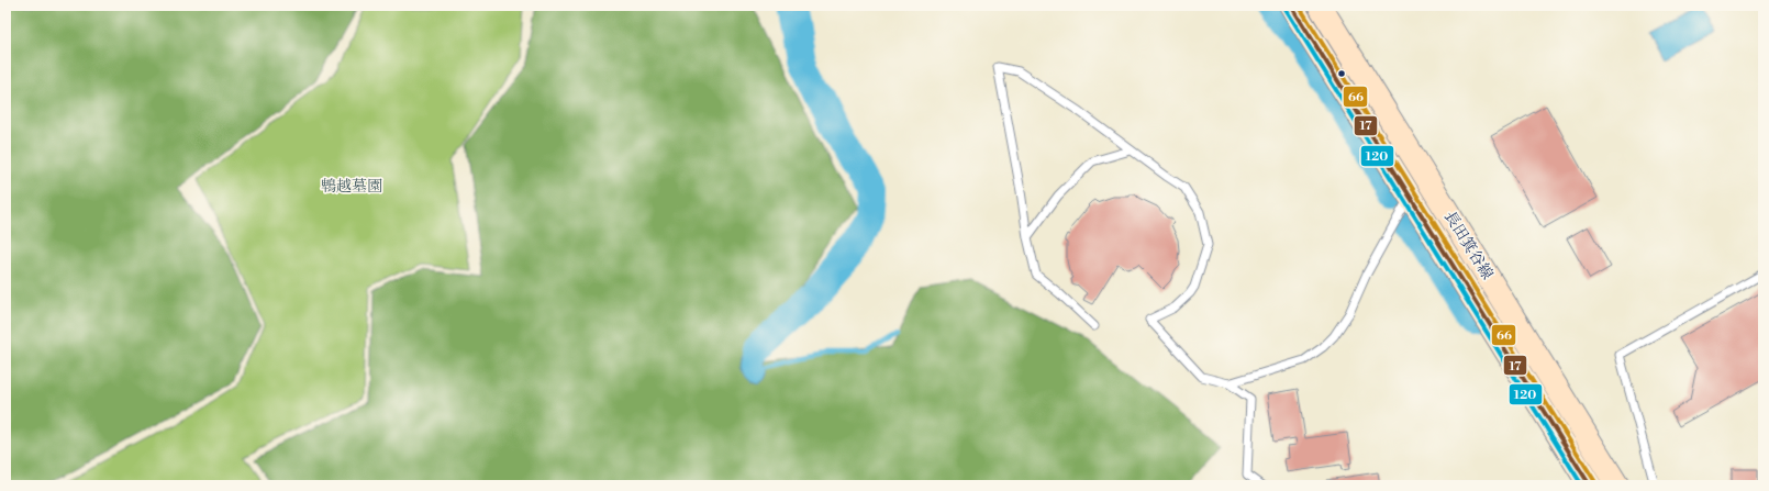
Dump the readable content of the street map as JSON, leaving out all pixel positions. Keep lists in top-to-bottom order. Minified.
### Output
{"streets":{"street":["長田箕谷線"]},"parks":["鵯越墓園"],"lines":["transit line 17","transit line 66","transit line 120"]}
